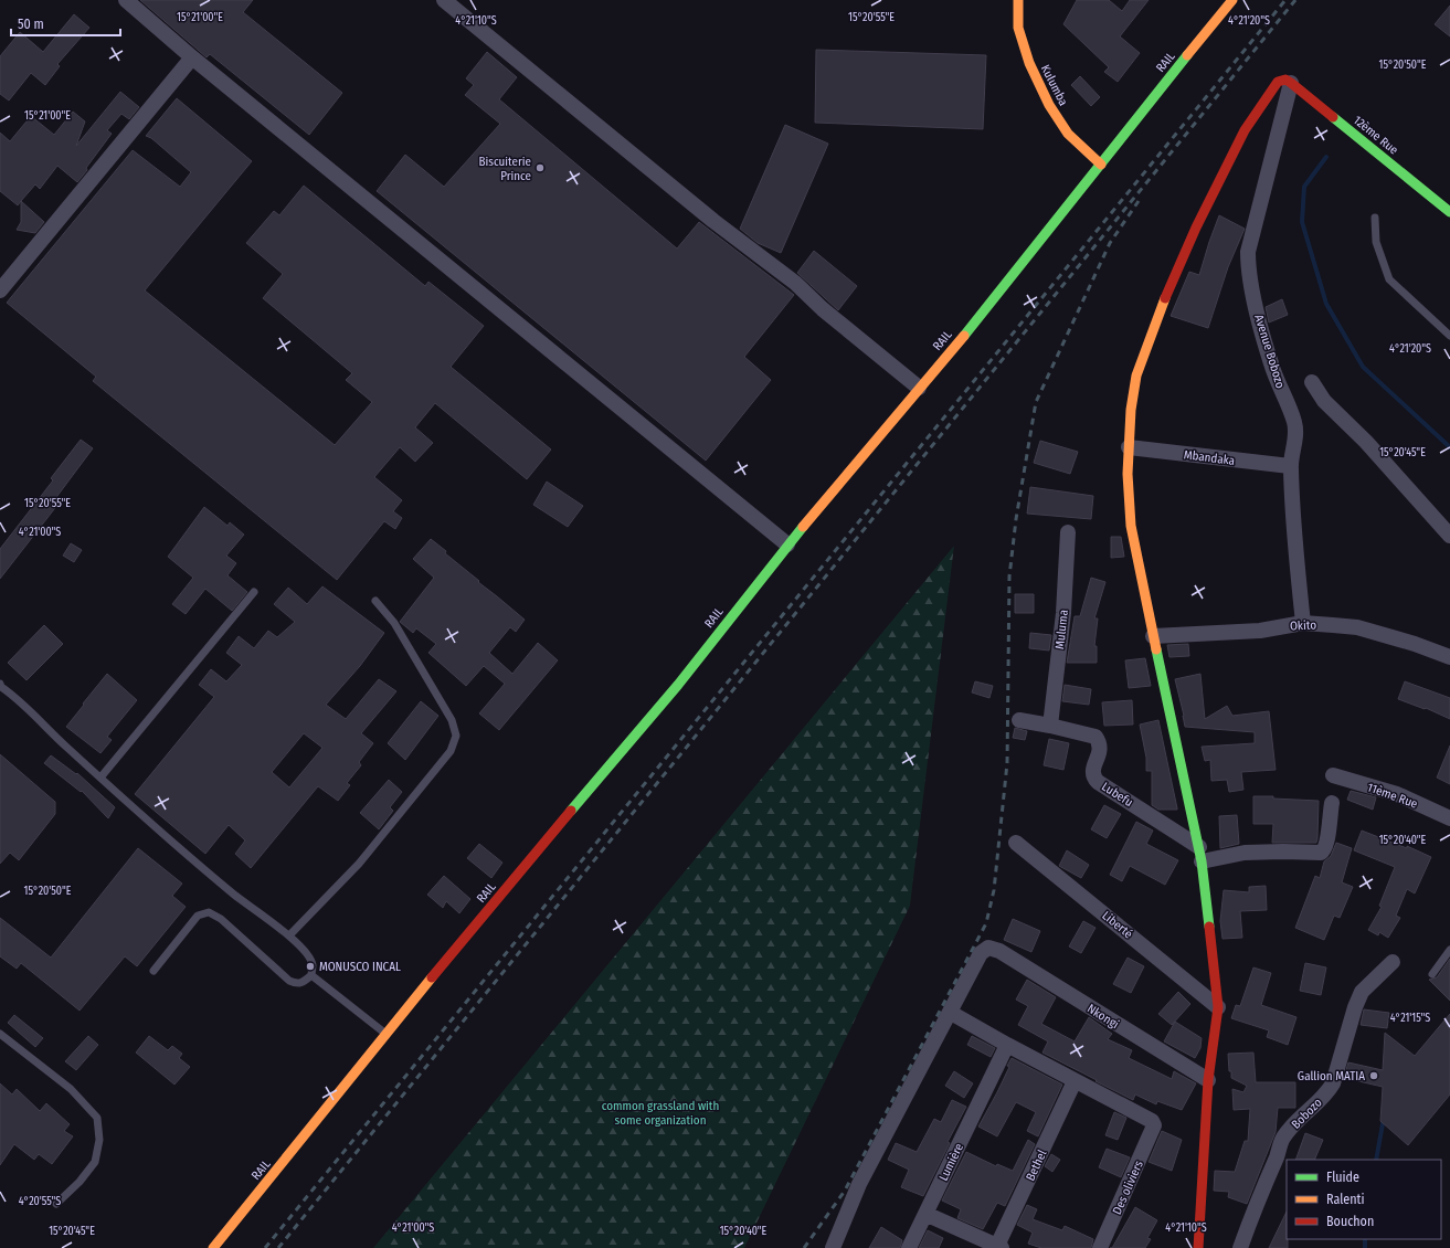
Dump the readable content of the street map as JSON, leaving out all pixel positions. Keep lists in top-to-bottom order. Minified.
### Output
{"streets":{"main road":["RAIL","Kulumba","12ème Rue"],"street":["Avenue Bobozo","Mbandaka","Okito","Muluma","Lubefu","11ème Rue","Liberté","Nkongi","Bobozo","Lumière","Bethel","Des oliviers"]},"crossings":[["RAIL","Kulumba"],["12ème Rue","Avenue Bobozo"],["Avenue Bobozo","Mbandaka"],["Avenue Bobozo","Okito"],["Muluma","Lubefu"],["Bethel","Des oliviers"]],"parks":["common grassland with some organization"],"places":["Biscuiterie Prince","MONUSCO INCAL","Gallion MATIA"],"legend":["Fluide","Ralenti","Bouchon"],"scale_bar":"50 m","coordinates":["15°21'00\"E","15°20'55\"E","4°21'10\"S","4°21'20\"S","15°20'50\"E","15°20'45\"E","4°21'00\"S","15°20'40\"E","4°21'15\"S","4°20'55\"S"]}
